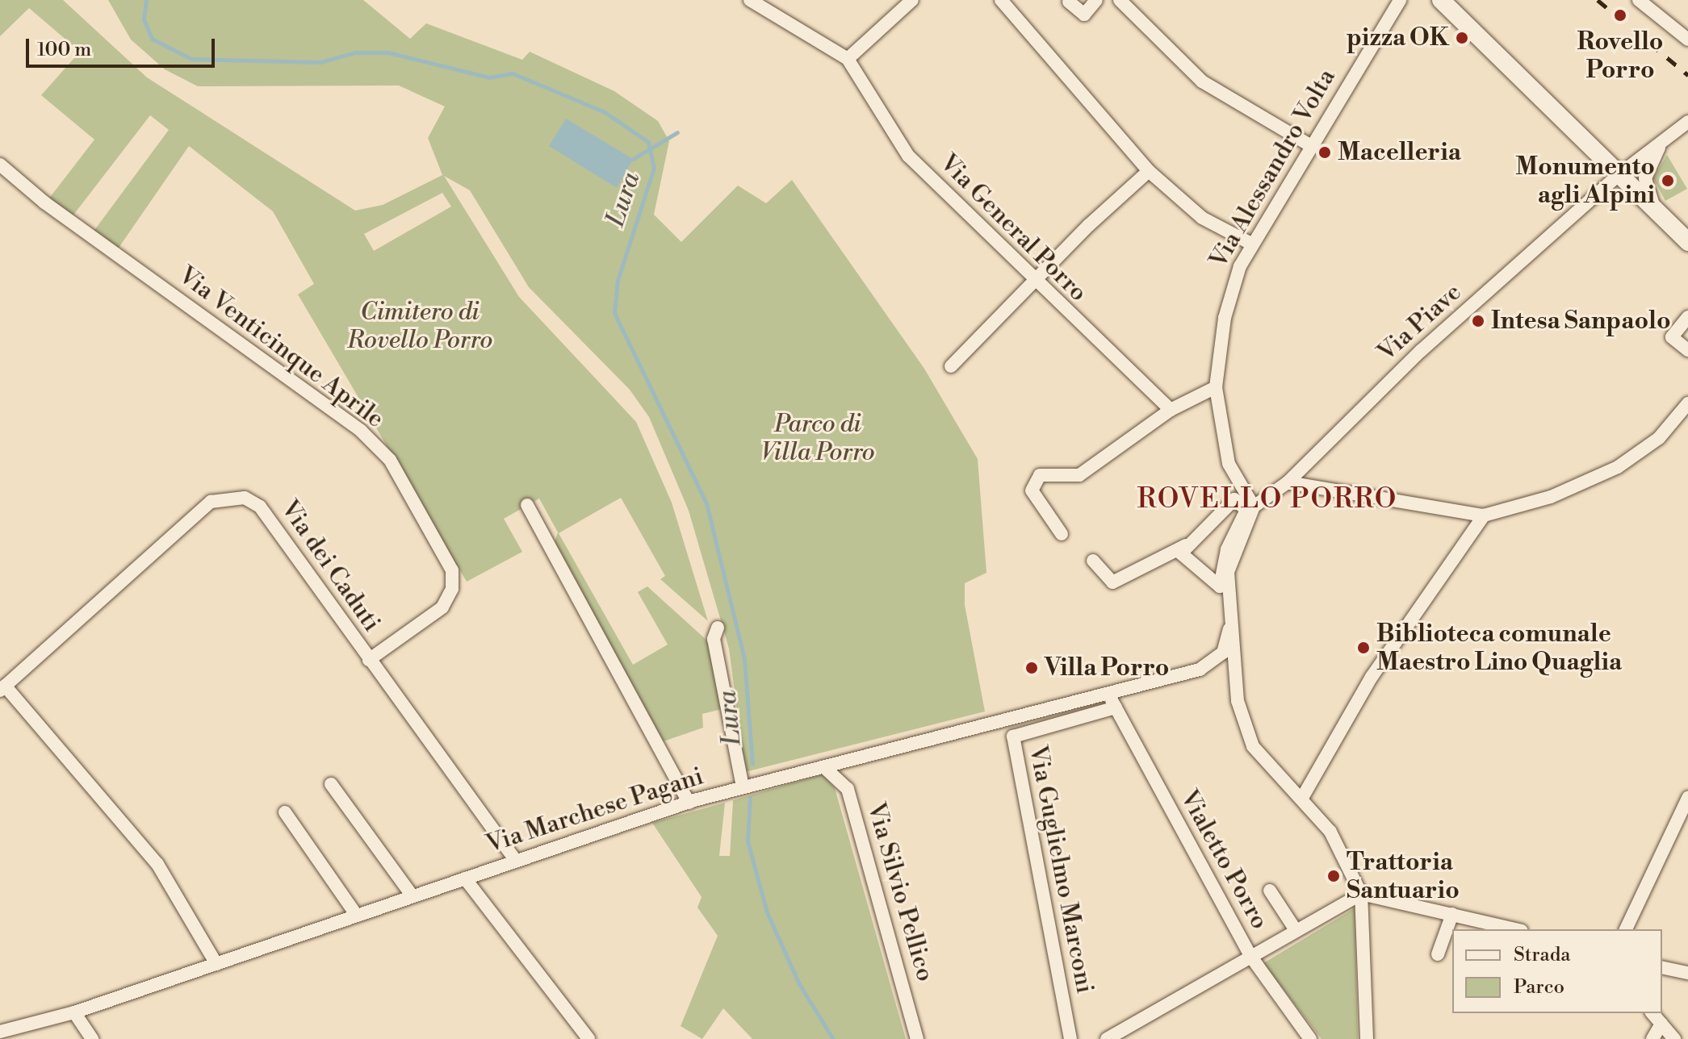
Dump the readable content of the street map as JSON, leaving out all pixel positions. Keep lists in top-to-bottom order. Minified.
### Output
{"streets":{"street":["Via Alessandro Volta","Via General Porro","Via Piave","Via Venticinque Aprile","Via dei Caduti","Via Marchese Pagani","Vialetto Porro","Via Guglielmo Marconi","Via Silvio Pellico"]},"crossings":[["Via Venticinque Aprile","Via dei Caduti"],["Via dei Caduti","Via Marchese Pagani"],["Via Marchese Pagani","Vialetto Porro"],["Via Marchese Pagani","Via Guglielmo Marconi"],["Via Marchese Pagani","Via Silvio Pellico"],["Vialetto Porro","Via Guglielmo Marconi"]],"districts":["ROVELLO PORRO"],"water":["Lura"],"parks":["Cimitero di Rovello Porro","Parco di Villa Porro"],"places":["Rovello Porro","pizza OK","Macelleria","Monumento agli Alpini","Intesa Sanpaolo","Biblioteca comunale Maestro Lino Quaglia","Villa Porro","Trattoria Santuario"],"legend":["Strada","Parco"],"scale_bar":"100 m"}
